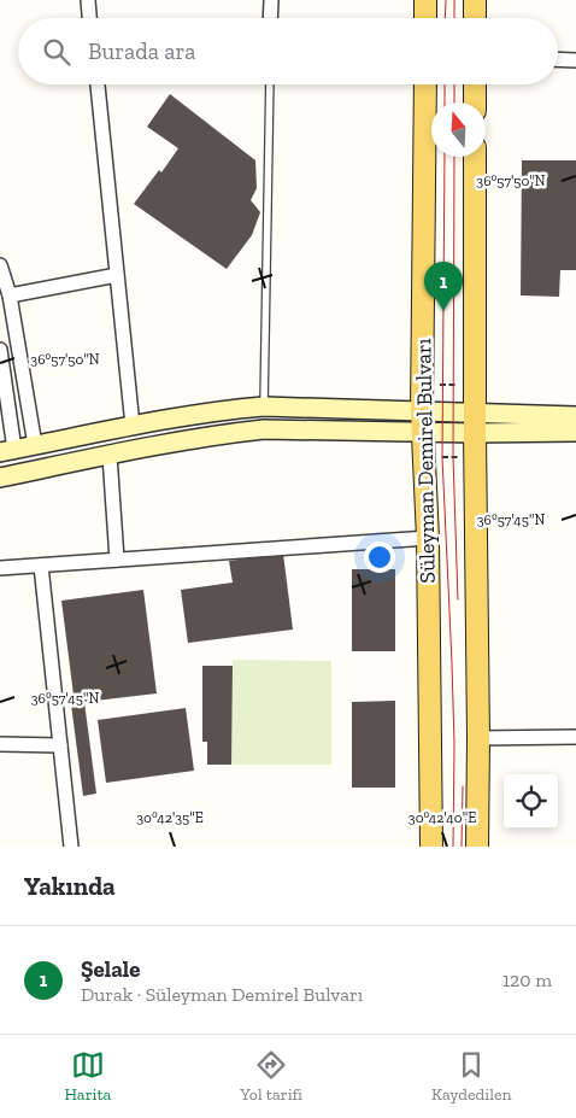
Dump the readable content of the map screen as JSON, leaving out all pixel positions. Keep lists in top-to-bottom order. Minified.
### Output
{"streets":{"main road":["Süleyman Demirel Bulvarı"]},"north":"top","page":{"search":"Burada ara","pins":"1","heading":"Yakında","list":[{"mark":"1","name":"Şelale","note":"Durak · Süleyman Demirel Bulvarı","value":"120 m"}],"nav":["Harita","Yol tarifi","Kaydedilen"]},"coordinates":["36°57'50\"N","36°57'45\"N","30°42'35\"E","30°42'40\"E"]}
